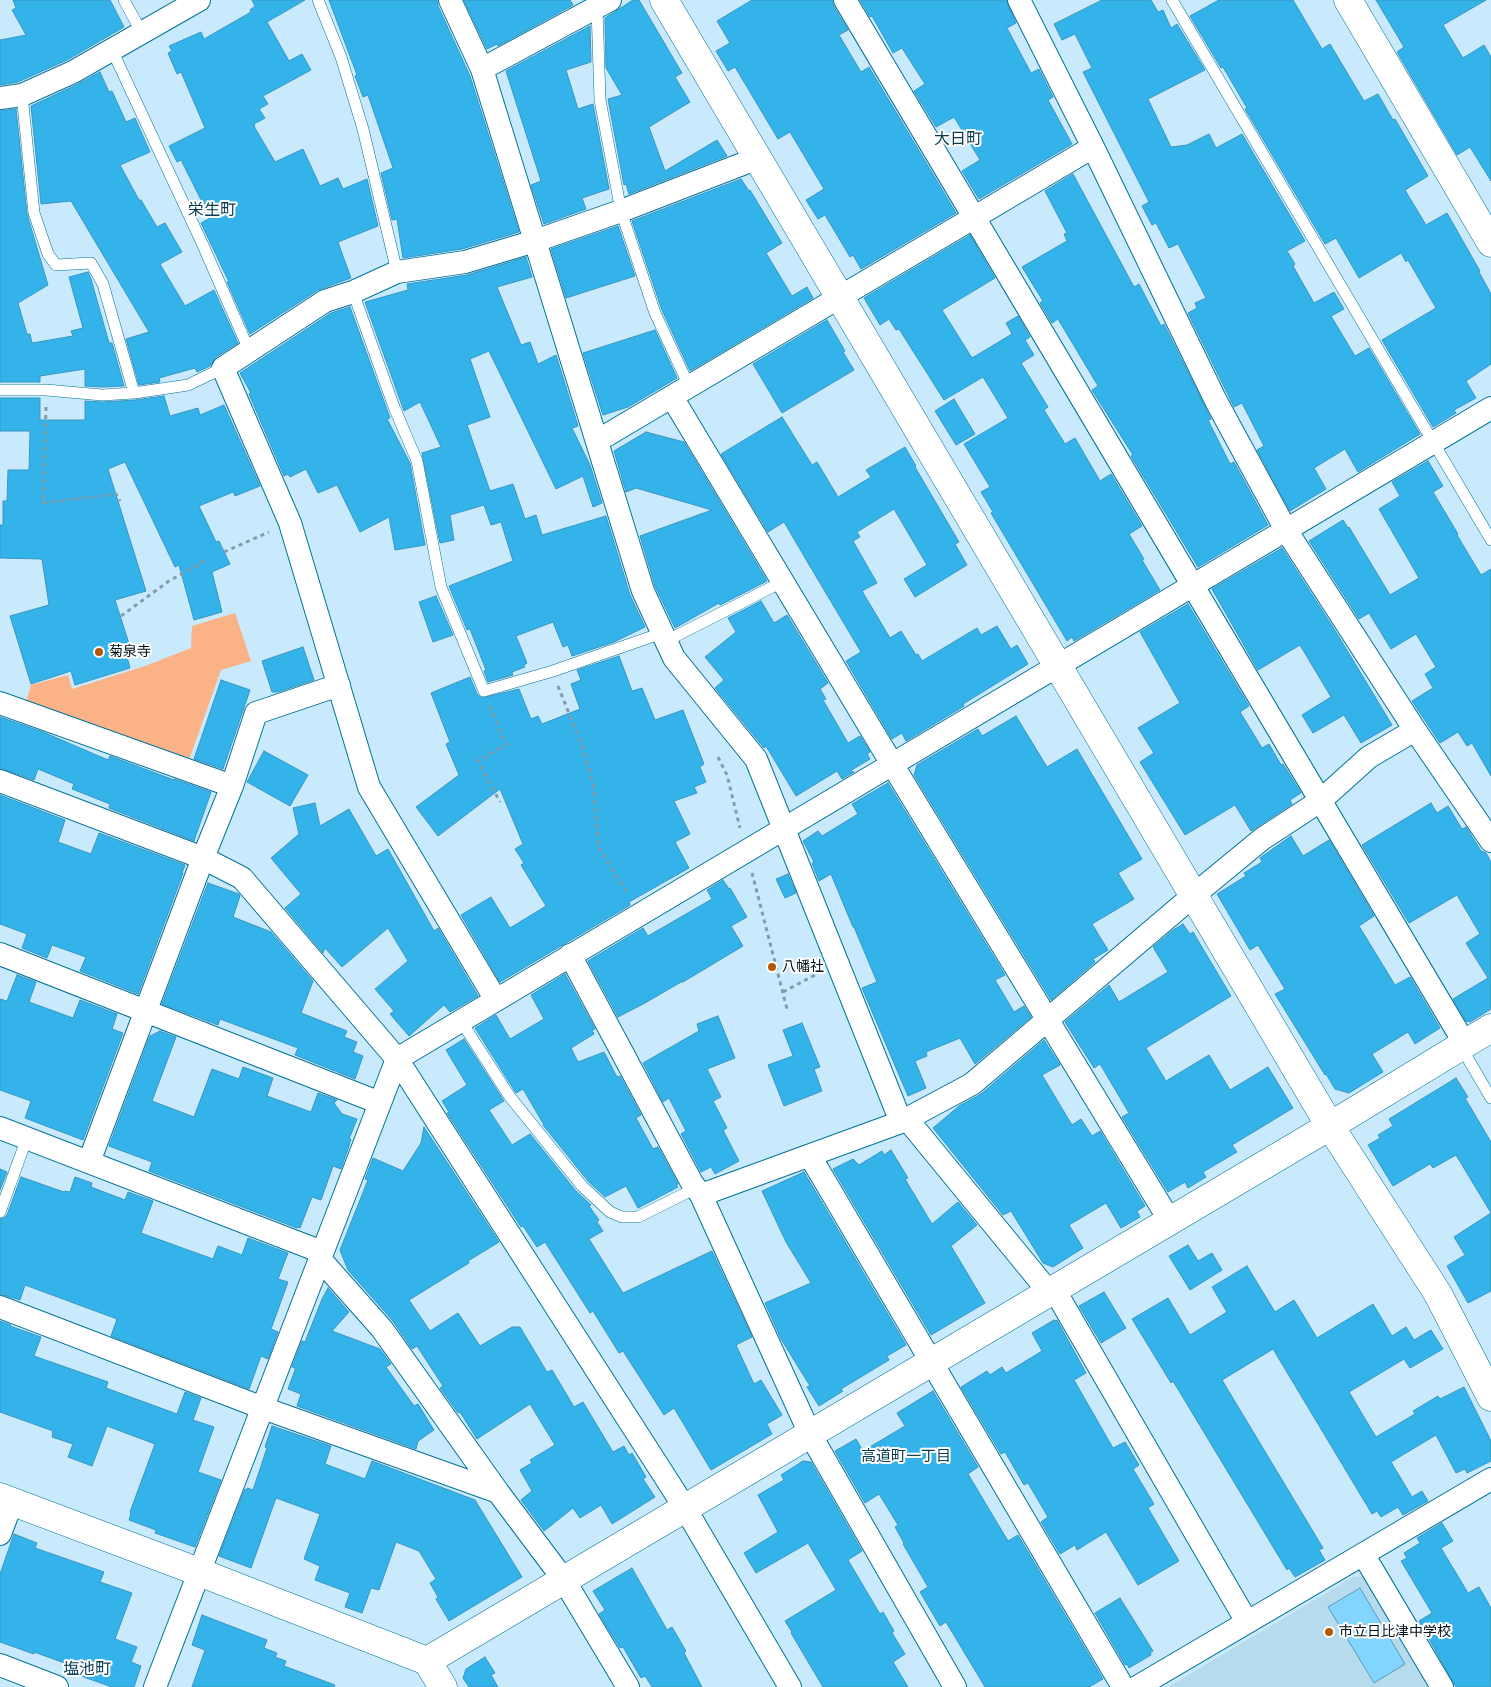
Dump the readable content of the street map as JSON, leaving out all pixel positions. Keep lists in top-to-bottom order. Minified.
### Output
{"districts":["大日町","栄生町","高道町一丁目","塩池町"],"places":["菊泉寺","八幡社","市立日比津中学校"]}
